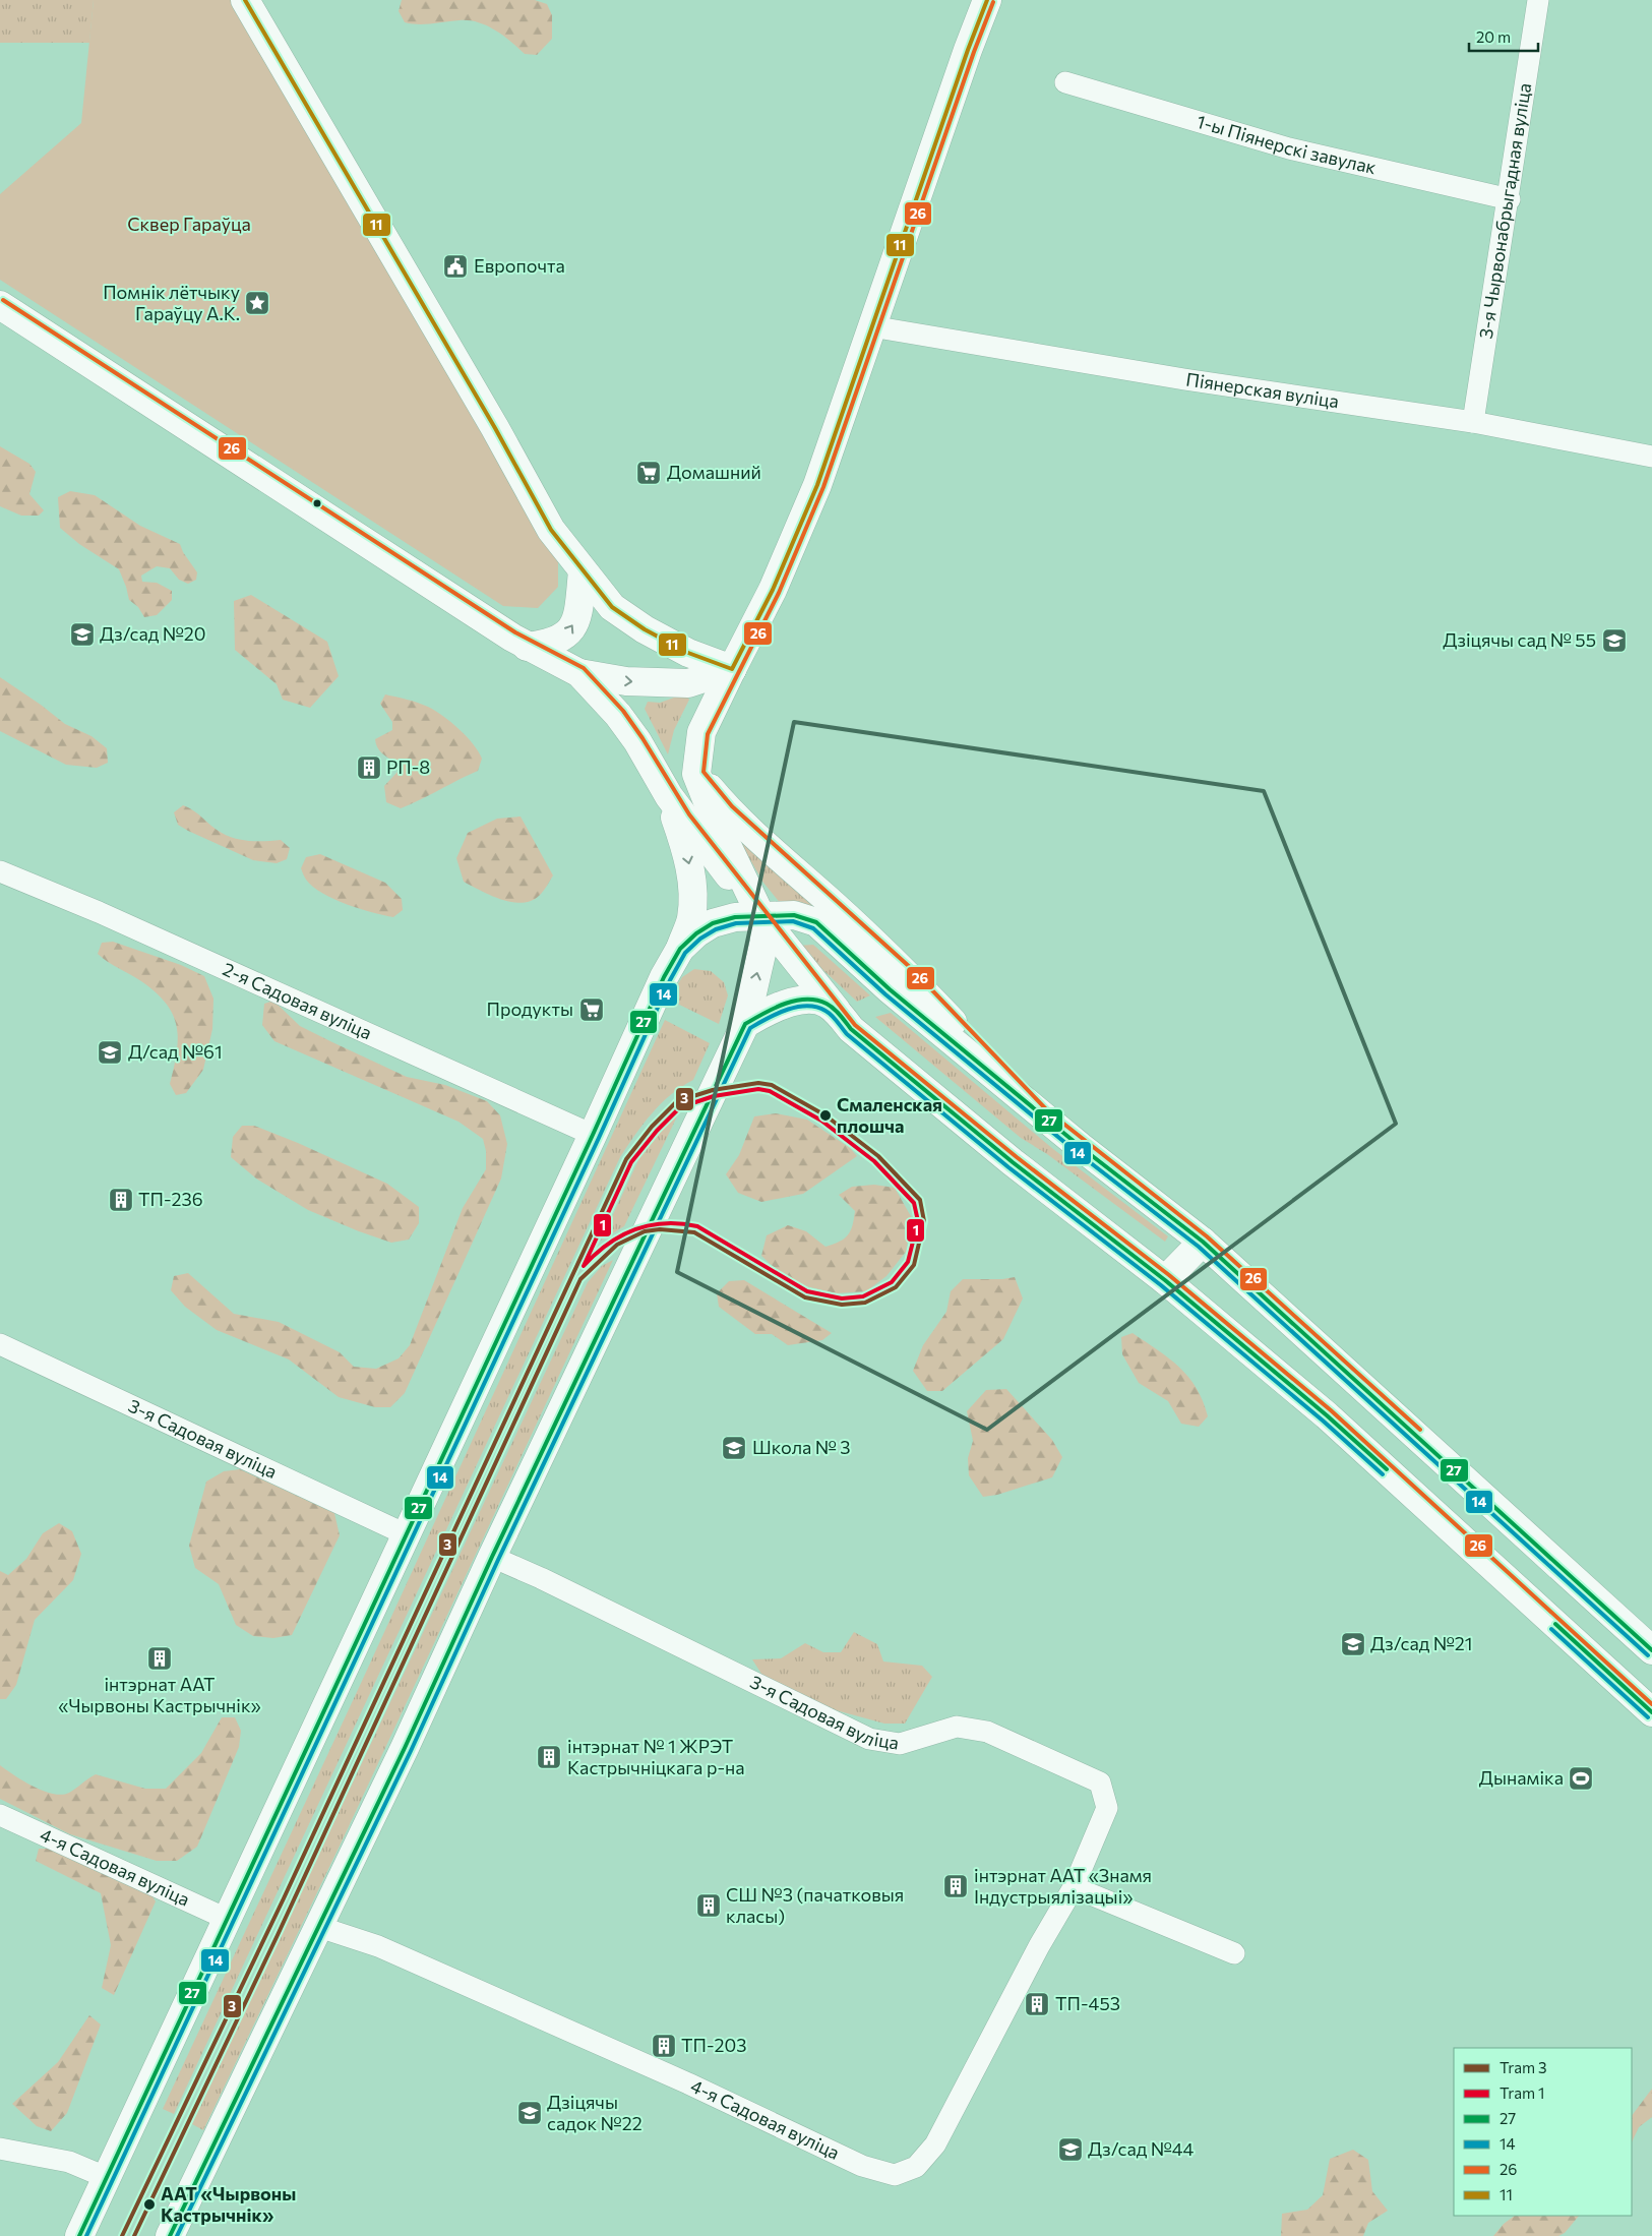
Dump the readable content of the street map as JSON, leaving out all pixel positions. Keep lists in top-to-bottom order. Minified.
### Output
{"streets":{"street":["1-ы Піянерскі завулак","3-я Чырвонабрыгадная вуліца","Піянерская вуліца","2-я Садовая вуліца","3-я Садовая вуліца","4-я Садовая вуліца"]},"crossings":[["1-ы Піянерскі завулак","3-я Чырвонабрыгадная вуліца"],["3-я Чырвонабрыгадная вуліца","Піянерская вуліца"],["3-я Садовая вуліца","4-я Садовая вуліца"]],"parks":["Сквер Гараўца"],"places":{"public building":["Европочта"],"place":["Помнік лётчыку Гараўцу А.К."],"supermarket":["Домашний","Продукты"],"school or university":["Дз/сад №20","Дзіцячы сад № 55","Д/сад №61","Школа № 3","Дз/сад №21","Дзіцячы садок №22","Дз/сад №44"],"building":["РП-8","ТП-236","інтэрнат ААТ «Чырвоны Кастрычнік»","інтэрнат № 1 ЖРЭТ Кастрычніцкага р-на","інтэрнат ААТ «Знамя Індустрыялізацыі»","СШ №3 (пачатковыя класы)","ТП-453","ТП-203"],"other":["Смаленская плошча","ААТ «Чырвоны Кастрычнік»"],"sports":["Дынаміка"]},"lines":["transit line 11","transit line 26","transit line 27","transit line 14","tram line 3","tram line 1"],"legend":["Tram 3","Tram 1","27","14","26","11"],"scale_bar":"20 m"}
